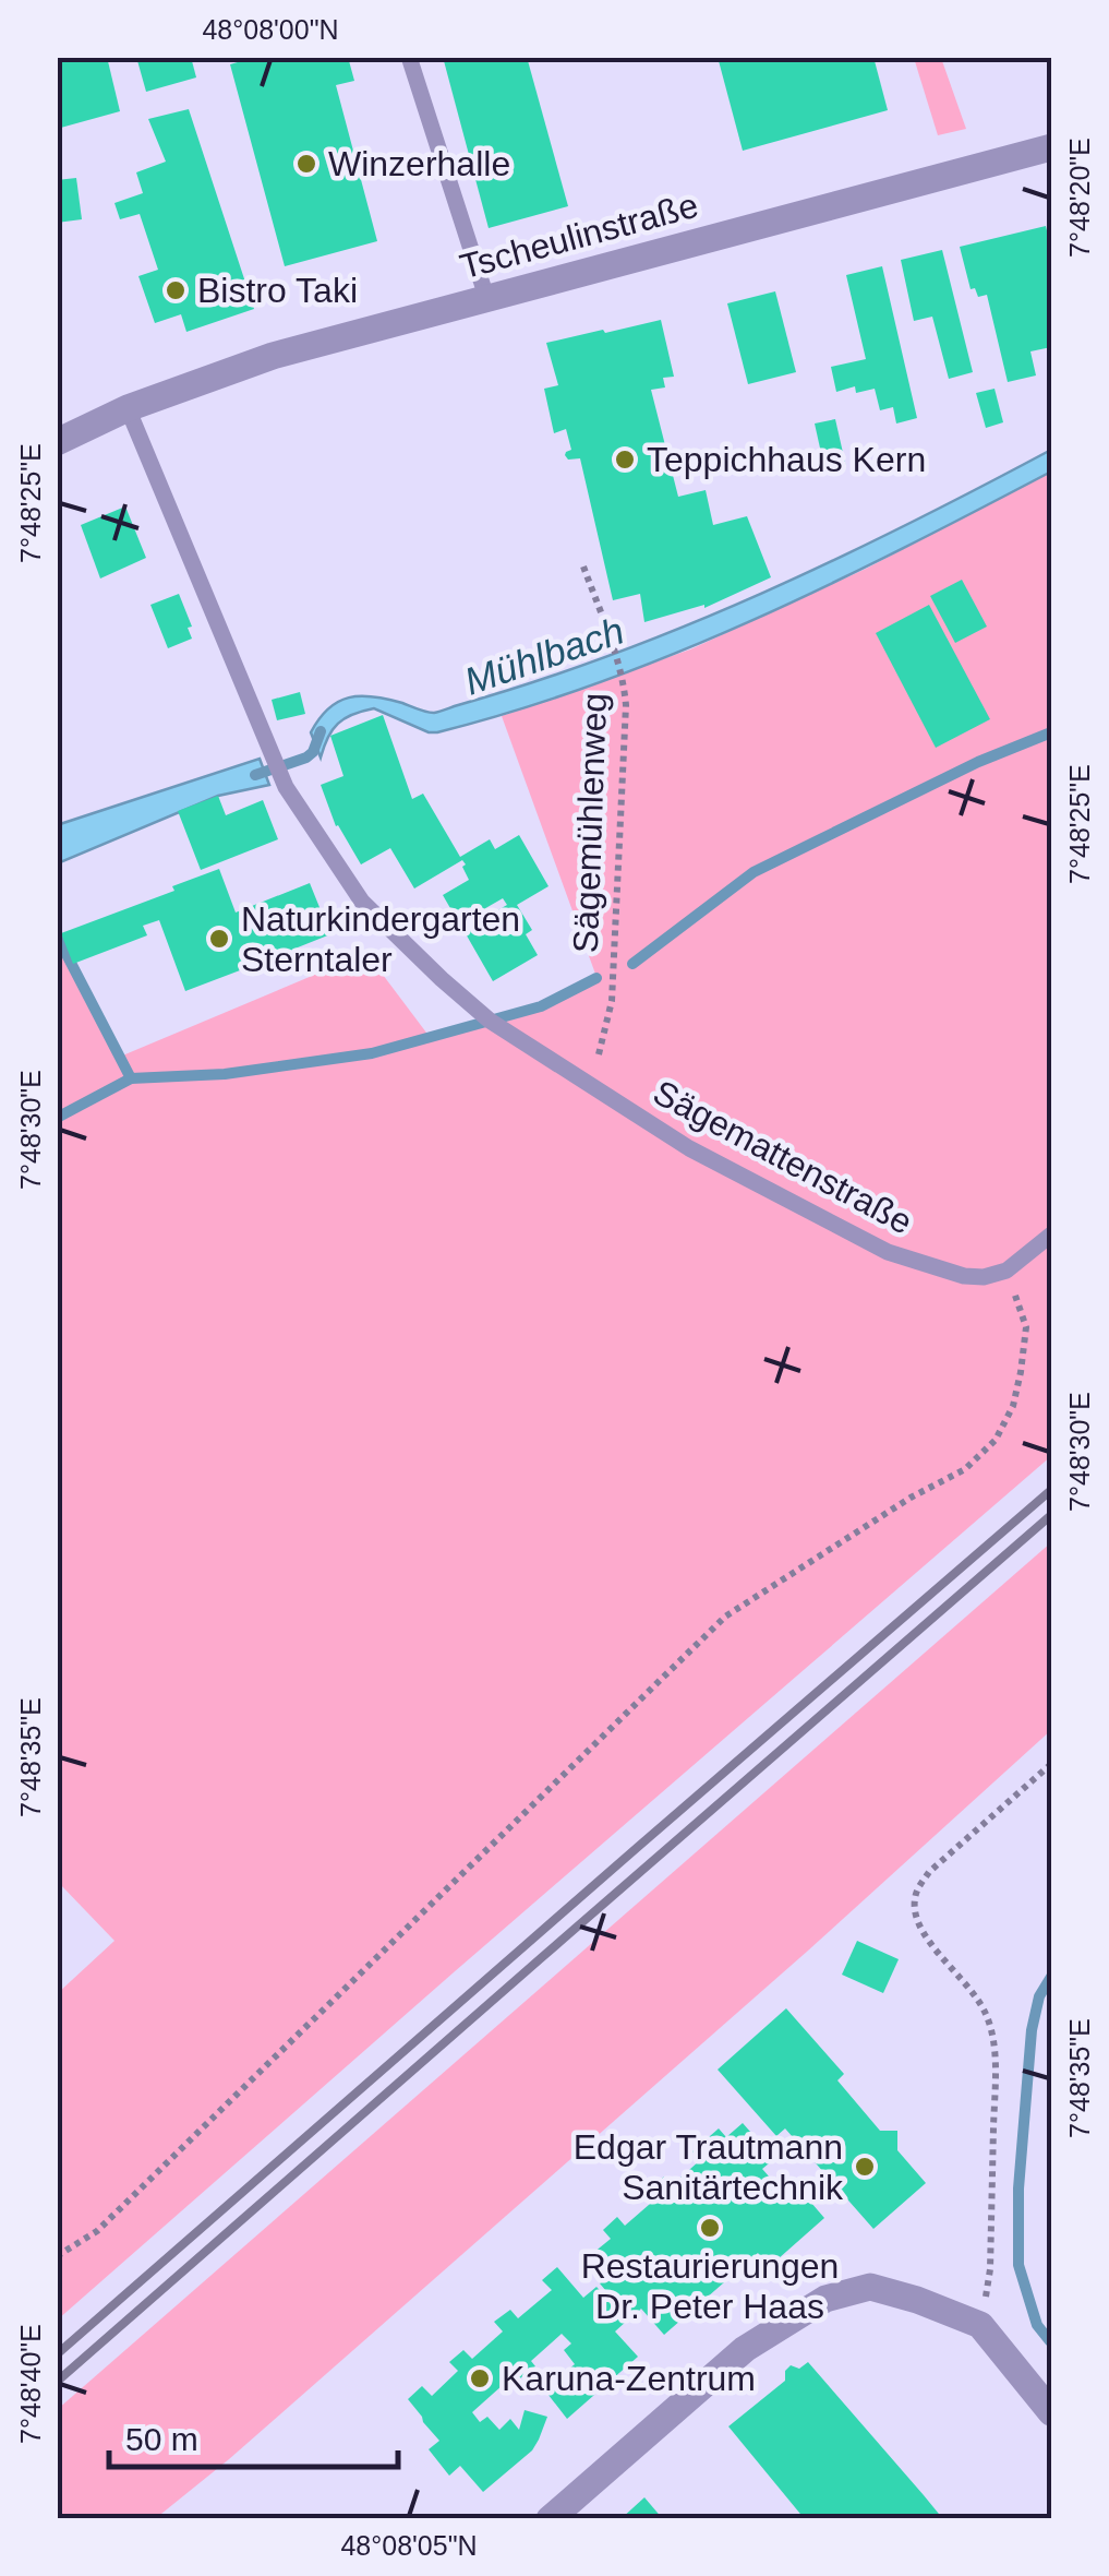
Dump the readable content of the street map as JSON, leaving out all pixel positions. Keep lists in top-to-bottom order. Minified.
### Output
{"streets":{"street":["Tscheulinstraße"],"lane":["Sägemattenstraße"],"path":["Sägemühlenweg"]},"crossings":[["Tscheulinstraße","Sägemattenstraße"],["Sägemühlenweg","Sägemattenstraße"]],"water":["Mühlbach"],"places":["Winzerhalle","Bistro Taki","Teppichhaus Kern","Naturkindergarten Sterntaler","Edgar Trautmann Sanitärtechnik","Restaurierungen Dr. Peter Haas","Karuna-Zentrum"],"scale_bar":"50 m","coordinates":["48°08'00\"N","7°48'20\"E","7°48'25\"E","7°48'30\"E","7°48'35\"E","7°48'40\"E","48°08'05\"N"]}
